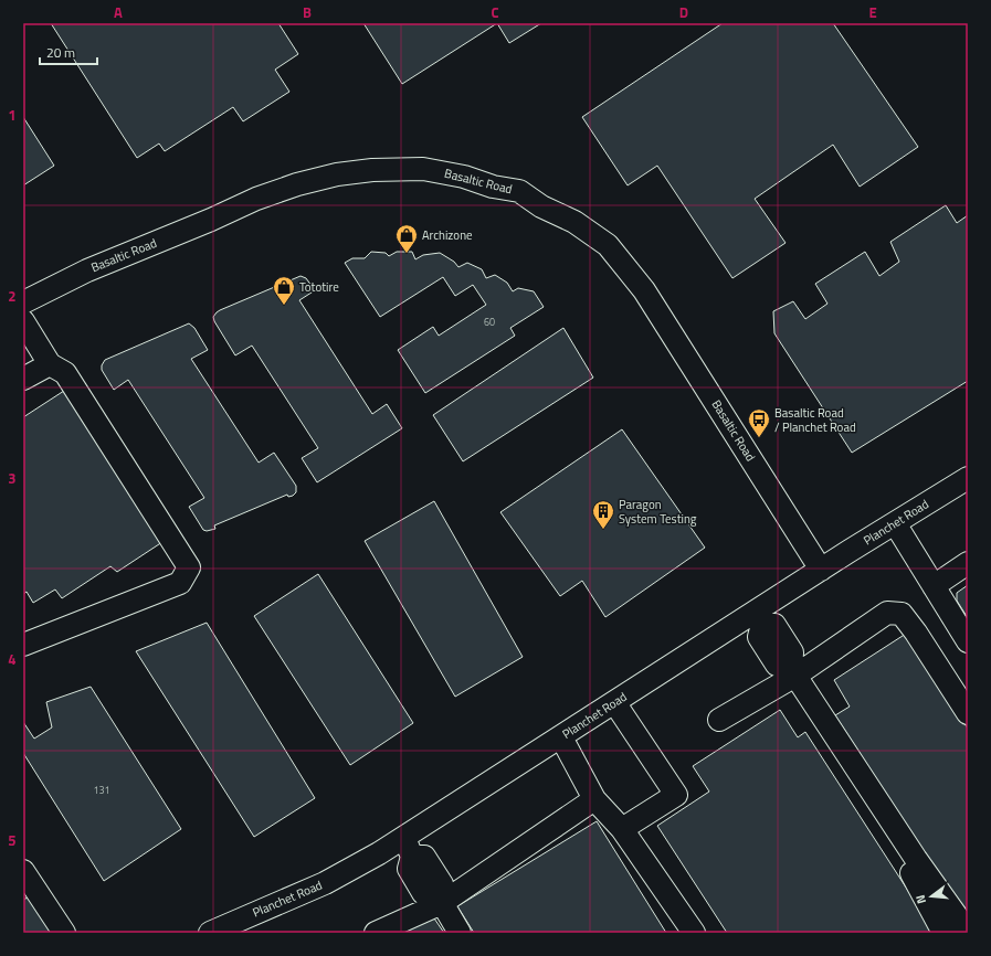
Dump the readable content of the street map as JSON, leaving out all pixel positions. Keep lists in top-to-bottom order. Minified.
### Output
{"streets":{"street":["Basaltic Road","Planchet Road"]},"crossings":[["Basaltic Road","Planchet Road"]],"places":{"shop":["Archizone","Tototire"],"bus stop":["Basaltic Road / Planchet Road"],"building":["Paragon System Testing"]},"house_numbers":["60","131"],"scale_bar":"20 m","north":"left","grid":{"columns":["A","B","C","D","E"],"rows":["1","2","3","4","5"]}}
